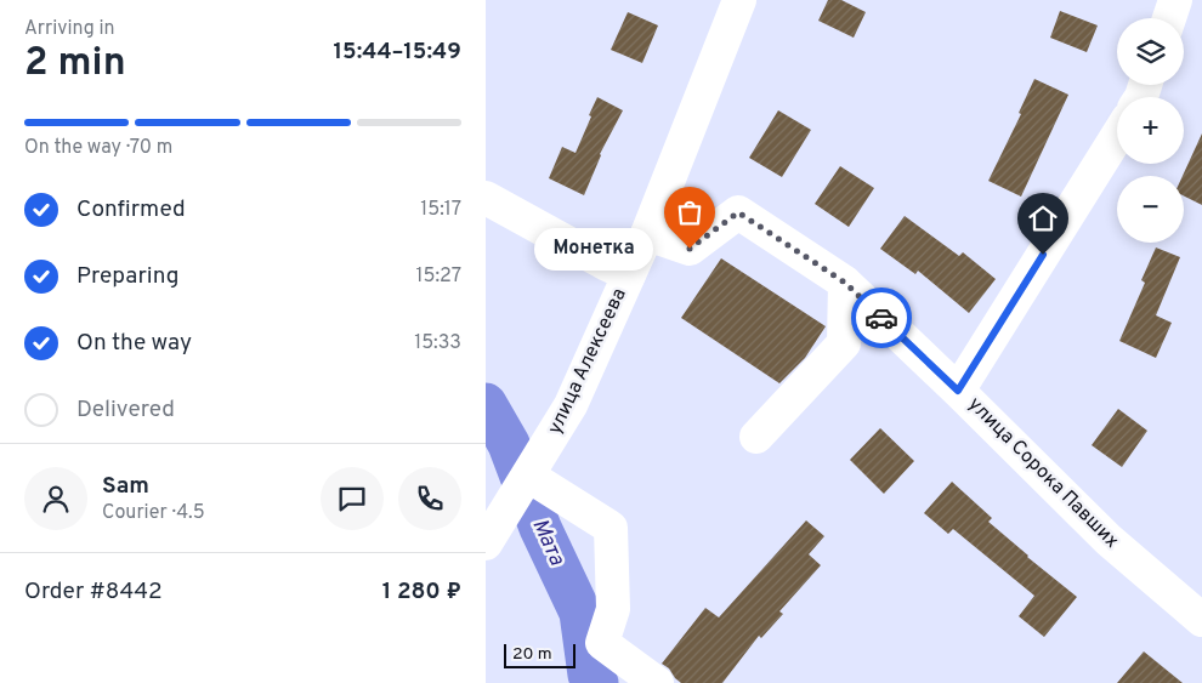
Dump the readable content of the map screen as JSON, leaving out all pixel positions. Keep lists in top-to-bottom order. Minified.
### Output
{"streets":{"street":["улица Алексеева","улица Сорока Павших"]},"crossings":[["улица Алексеева","улица Сорока Павших"]],"water":["Мата"],"places":["Монетка"],"scale_bar":"20 m","page":{"heading":["2 min","Arriving in","15:44–15:49"],"panel":["Sam","Courier · 4.5","Order #8442","1 280 ₽"],"map_buttons":["+","−"],"bar":"On the way · 70 m","list":[["Confirmed","15:17"],["Preparing","15:27"],["On the way","15:33"],"Delivered"],"bubble":"Монетка","scale":"20 m"}}
